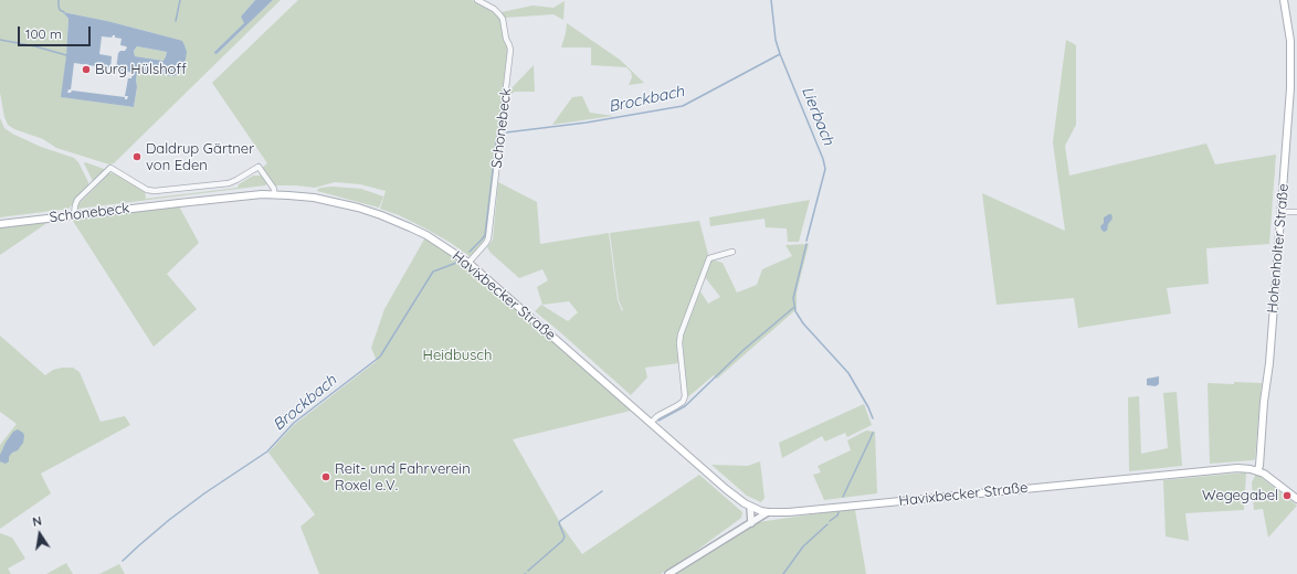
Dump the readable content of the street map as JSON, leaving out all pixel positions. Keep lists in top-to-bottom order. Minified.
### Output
{"streets":{"main road":["Schonebeck","Hohenholter Straße","Havixbecker Straße"]},"crossings":[["Schonebeck","Havixbecker Straße"],["Hohenholter Straße","Havixbecker Straße"]],"water":["Brockbach","Lierbach"],"parks":["Heidbusch"],"places":["Burg Hülshoff","Daldrup Gärtner von Eden","Reit- und Fahrverein Roxel e.V.","Wegegabel"],"scale_bar":"100 m","north":"top"}
